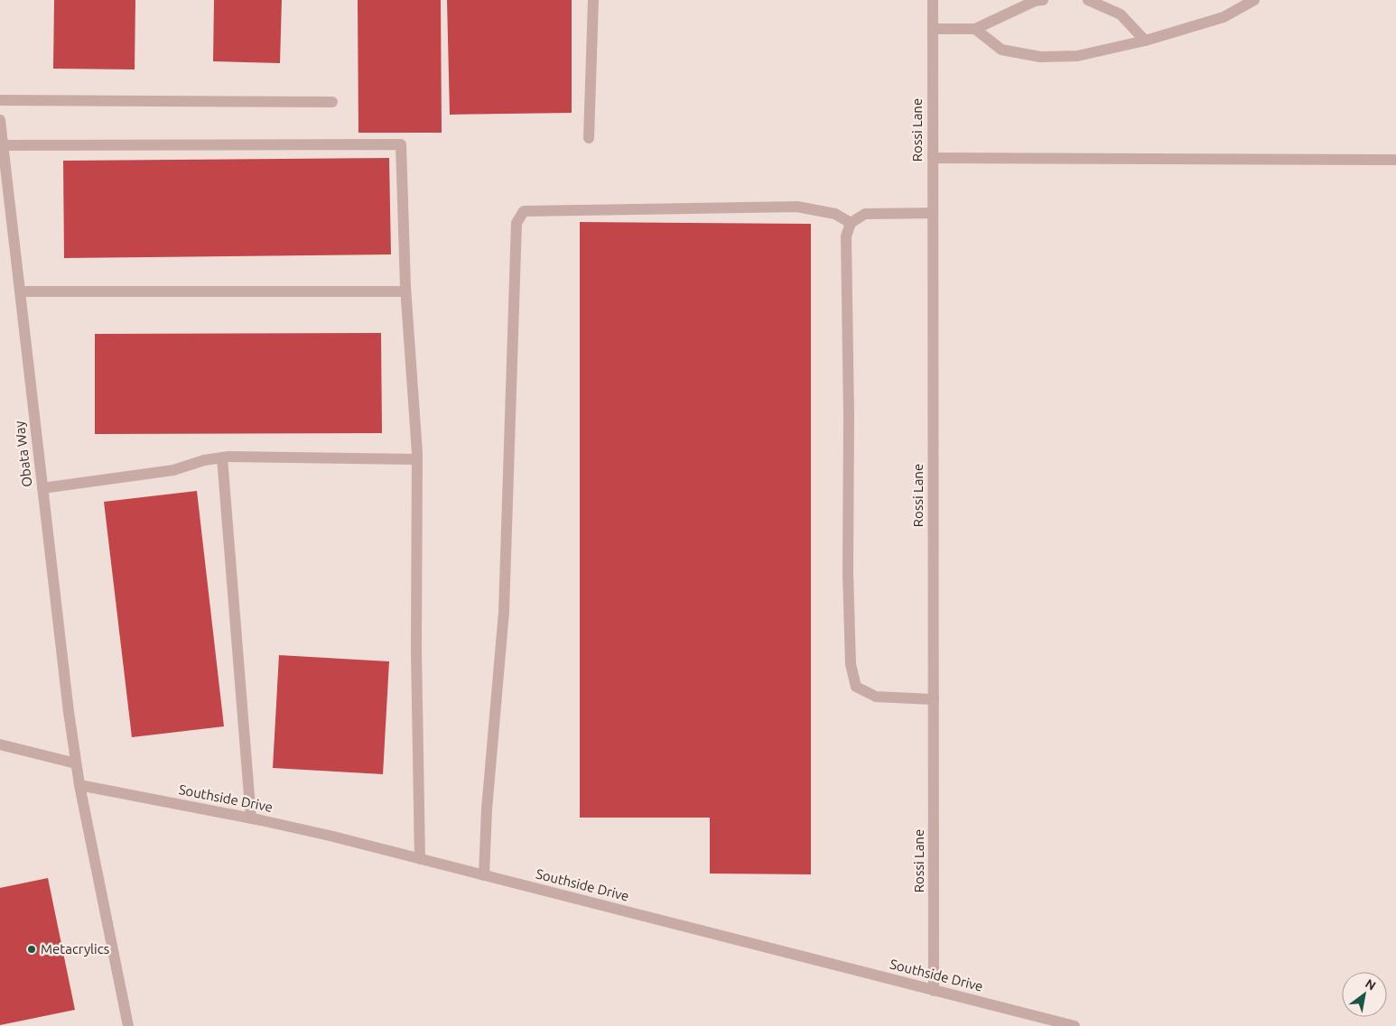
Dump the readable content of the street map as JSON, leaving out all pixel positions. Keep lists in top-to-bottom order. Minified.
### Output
{"streets":{"street":["Rossi Lane","Obata Way","Southside Drive"]},"crossings":[["Rossi Lane","Southside Drive"],["Obata Way","Southside Drive"]],"places":["Metacrylics"],"north":"top right"}
